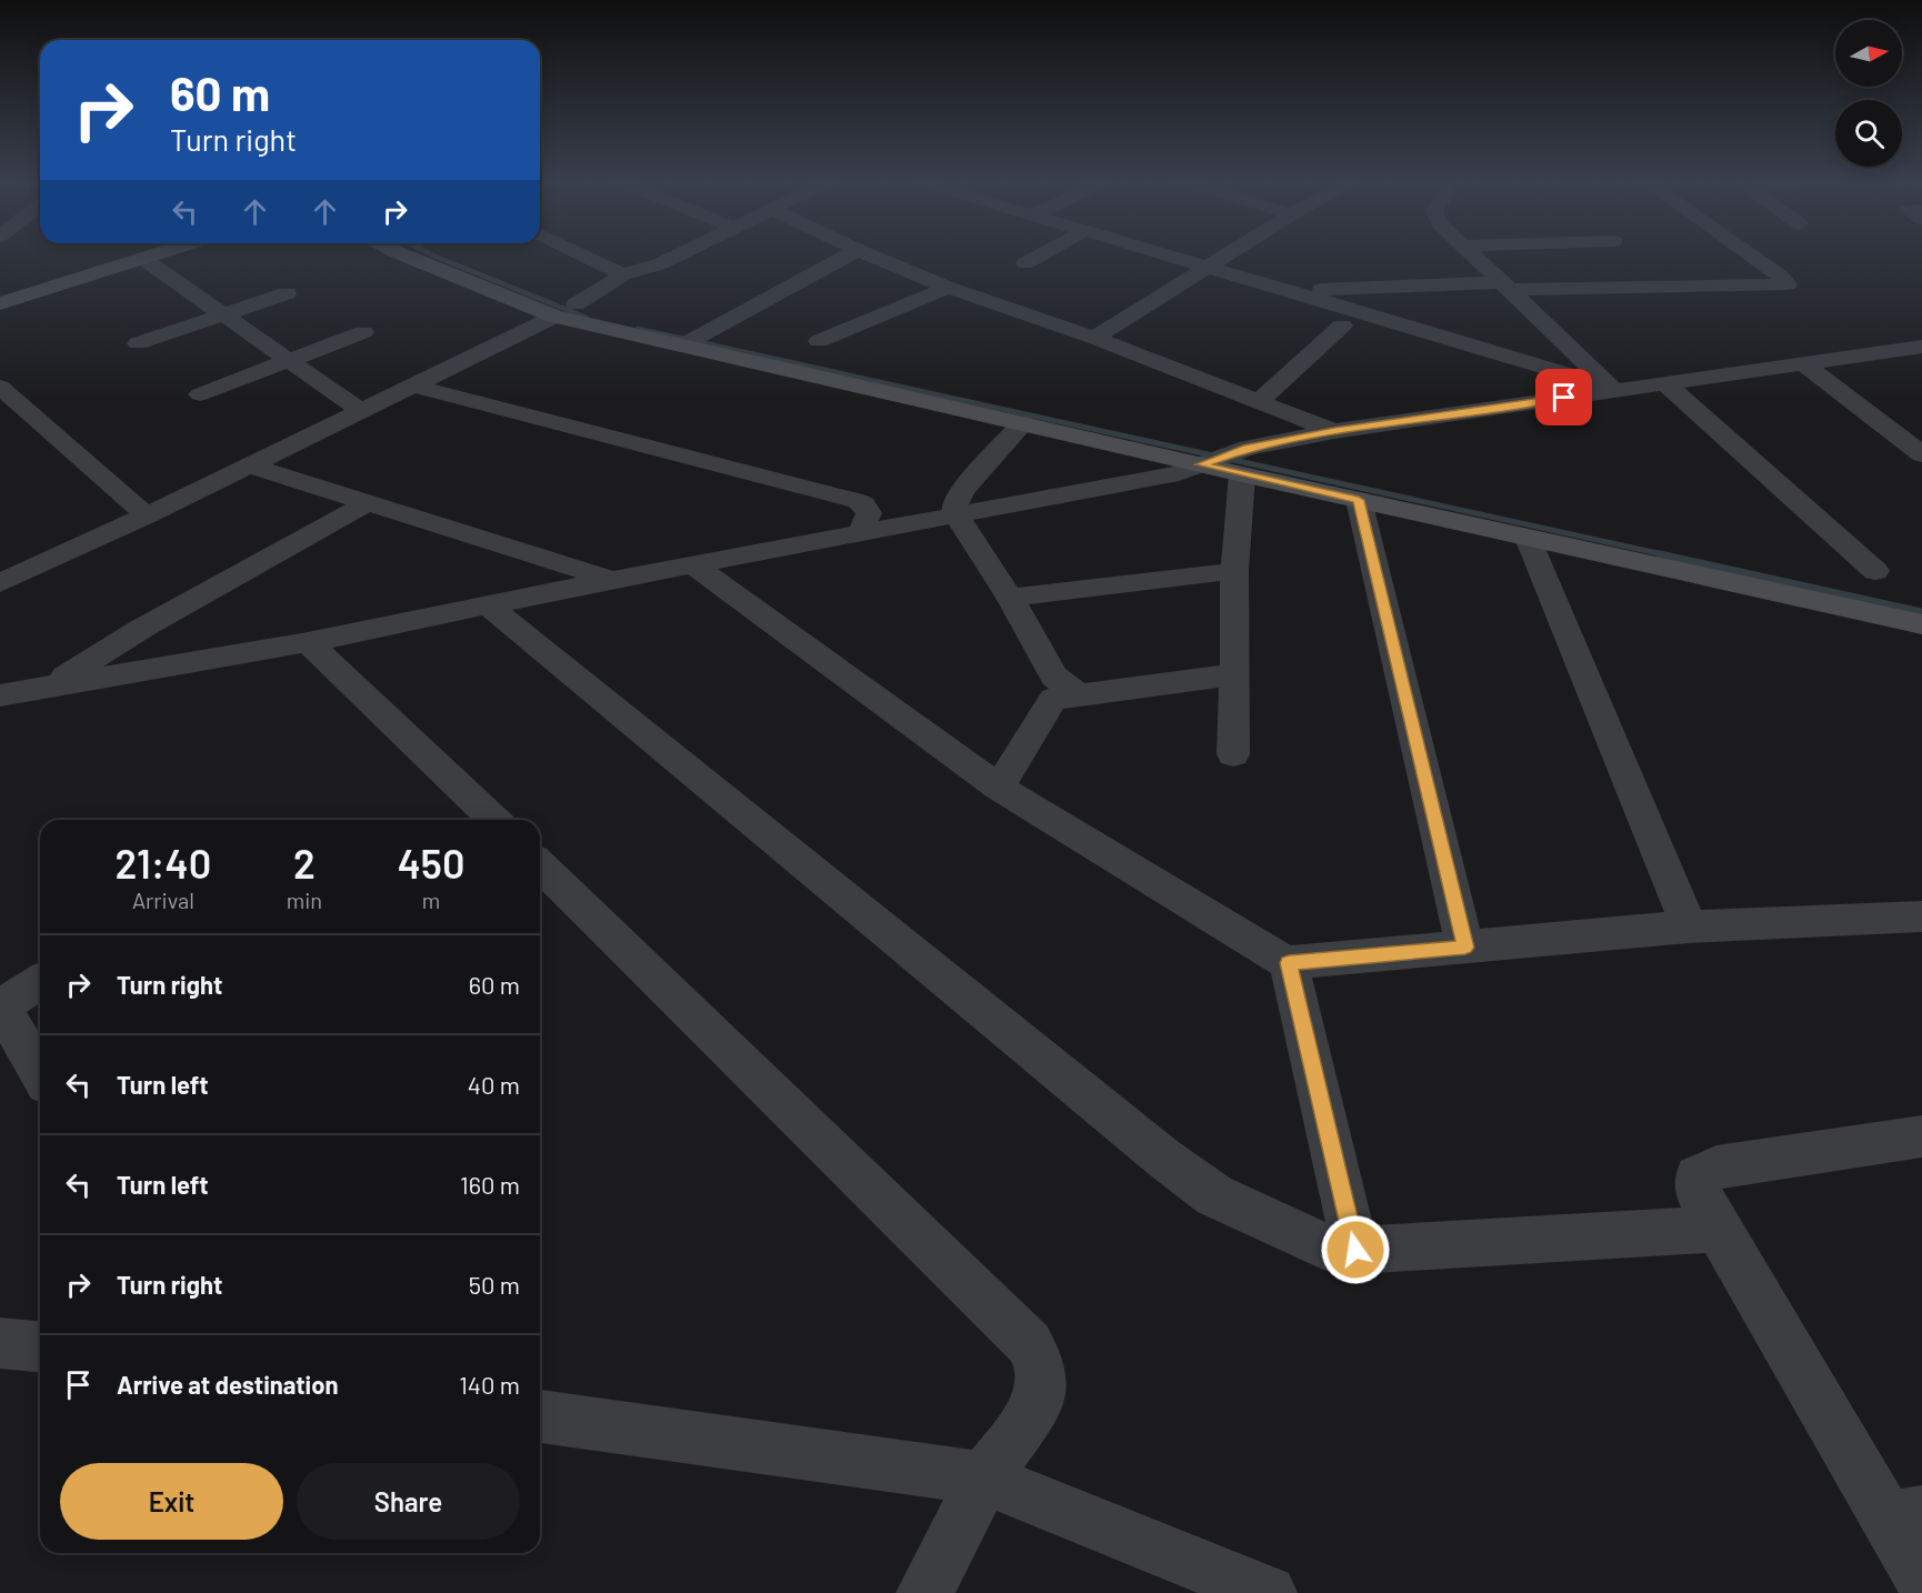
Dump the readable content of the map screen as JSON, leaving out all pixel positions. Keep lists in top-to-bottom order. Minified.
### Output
{"north":"right","page":{"turn":["60 m","Turn right"],"eta":["21:40","Arrival","2","min","450","m"],"list":[{"name":"Turn right","value":"60 m"},{"name":"Turn left","value":"40 m"},{"name":"Turn left","value":"160 m"},{"name":"Turn right","value":"50 m"},{"name":"Arrive at destination","value":"140 m"}],"buttons":["Exit","Share"]}}
